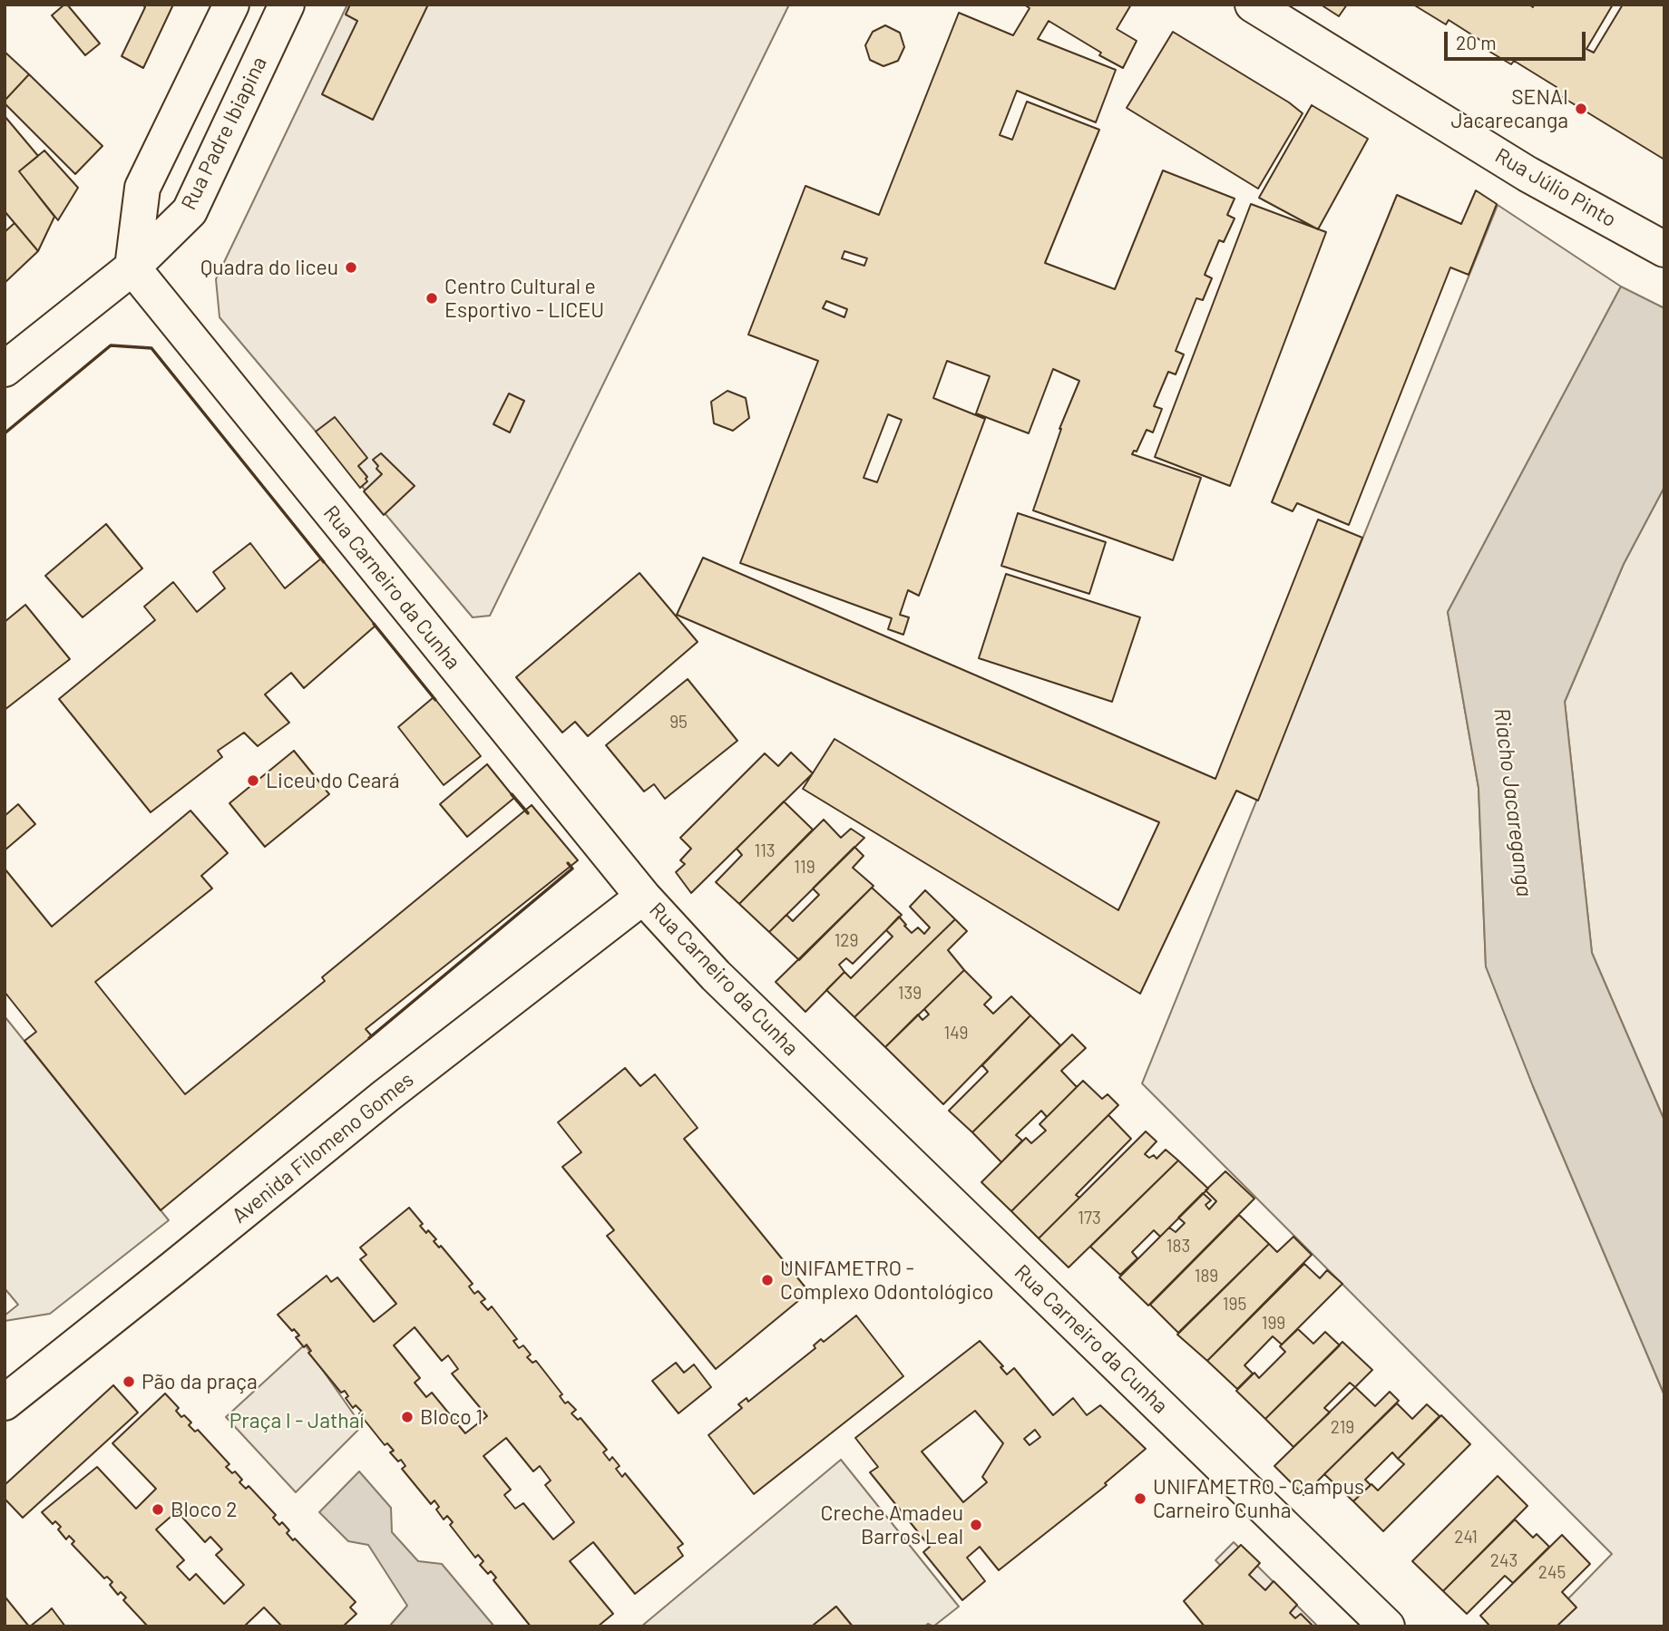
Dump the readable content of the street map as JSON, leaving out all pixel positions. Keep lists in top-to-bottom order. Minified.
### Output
{"streets":{"street":["Rua Padre Ibiapina","Rua Júlio Pinto","Rua Carneiro da Cunha","Avenida Filomeno Gomes"]},"crossings":[["Rua Padre Ibiapina","Rua Carneiro da Cunha"],["Rua Carneiro da Cunha","Avenida Filomeno Gomes"]],"water":["Riacho Jacareganga"],"parks":["Praça I - Jathaí"],"places":["SENAI Jacarecanga","Quadra do liceu","Centro Cultural e Esportivo - LICEU","Liceu do Ceará","UNIFAMETRO - Complexo Odontológico","Pão da praça","Bloco 1","UNIFAMETRO - Campus Carneiro Cunha","Bloco 2","Creche Amadeu Barros Leal"],"house_numbers":["95","113","119","129","139","149","173","183","189","195","199","219","241","243","245"],"scale_bar":"20 m"}
